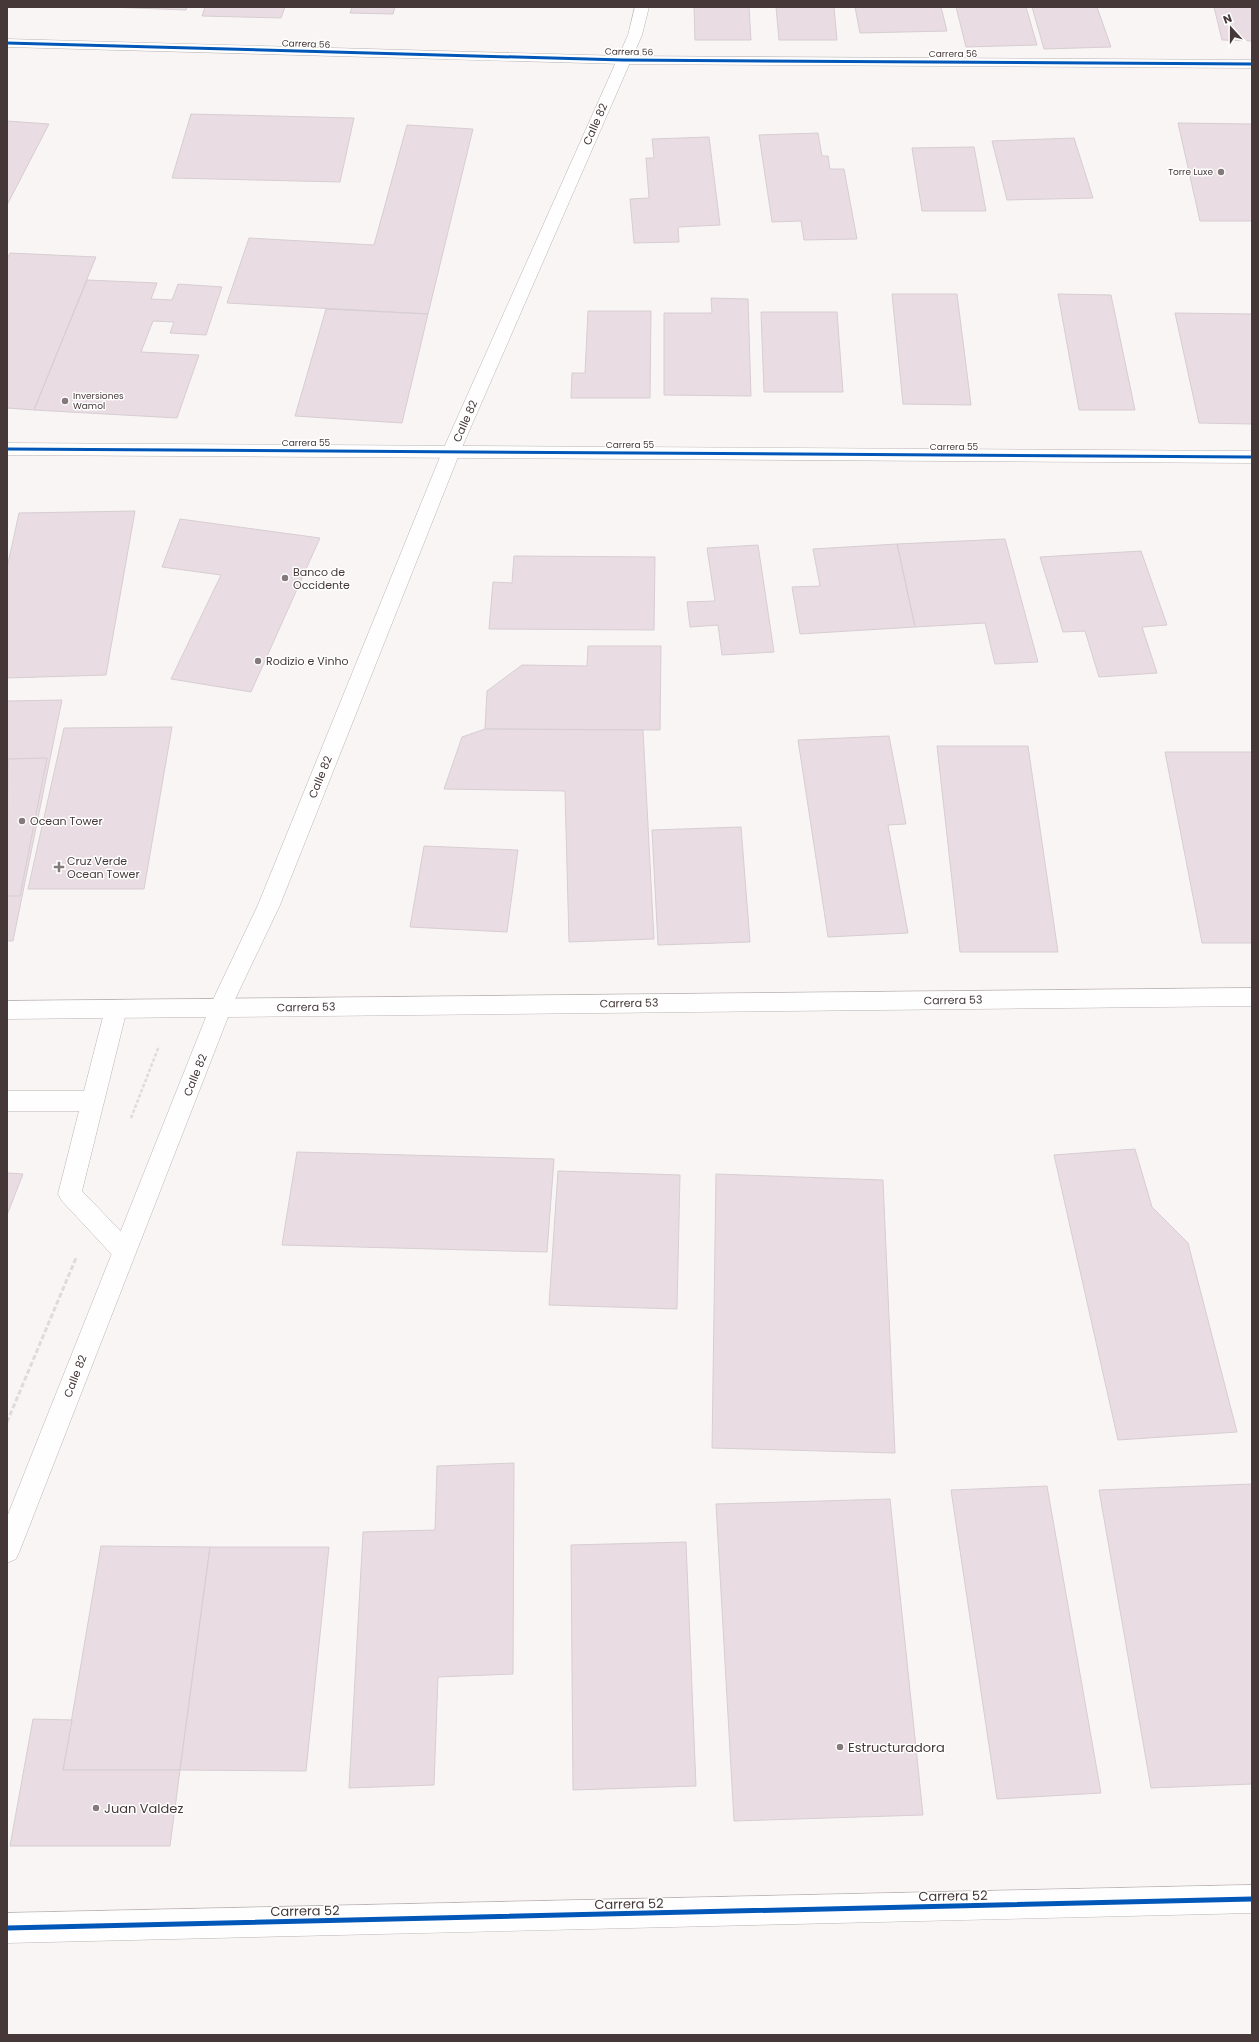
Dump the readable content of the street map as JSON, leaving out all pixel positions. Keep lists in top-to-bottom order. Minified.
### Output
{"streets":{"street":["Carrera 56","Calle 82","Carrera 55","Carrera 53","Carrera 52"]},"crossings":[["Carrera 56","Calle 82"],["Calle 82","Carrera 55"],["Calle 82","Carrera 53"]],"places":{"other":["Torre Luxe","Inversiones Wamol","Banco de Occidente","Rodizio e Vinho","Ocean Tower","Estructuradora","Juan Valdez"],"health":["Cruz Verde Ocean Tower"]},"north":"top"}
